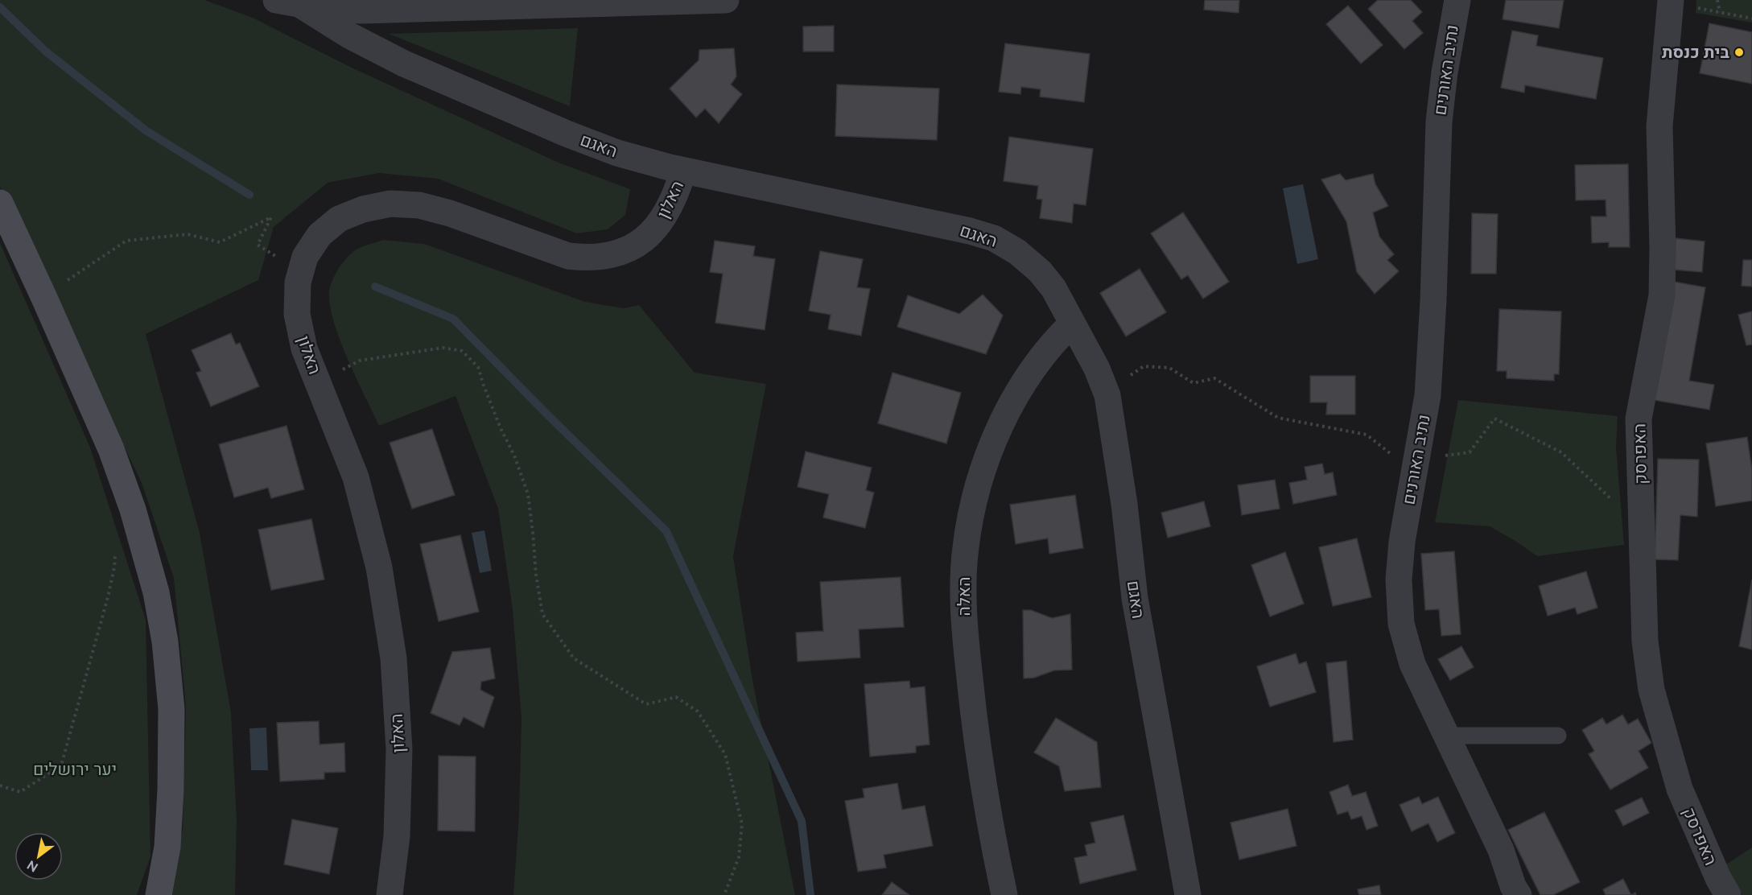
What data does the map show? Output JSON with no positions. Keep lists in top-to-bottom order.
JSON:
{
  "streets": {
    "street": [
      "נתיב האורנים",
      "האגם",
      "האלון",
      "האפרסק",
      "האלה"
    ]
  },
  "crossings": [
    ["האגם", "האלון"],
    ["האגם", "האלה"]
  ],
  "parks": ["יער ירושלים"],
  "places": ["בית כנסת"],
  "north": "bottom left"
}
